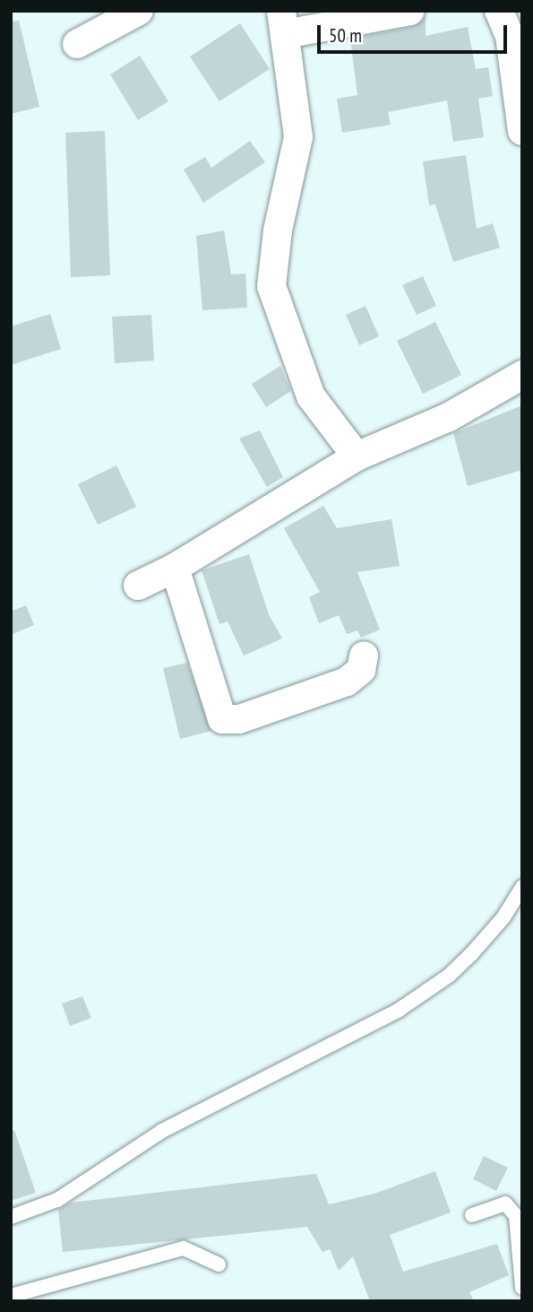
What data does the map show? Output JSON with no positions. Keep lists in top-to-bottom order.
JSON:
{
  "scale_bar": "50 m"
}
